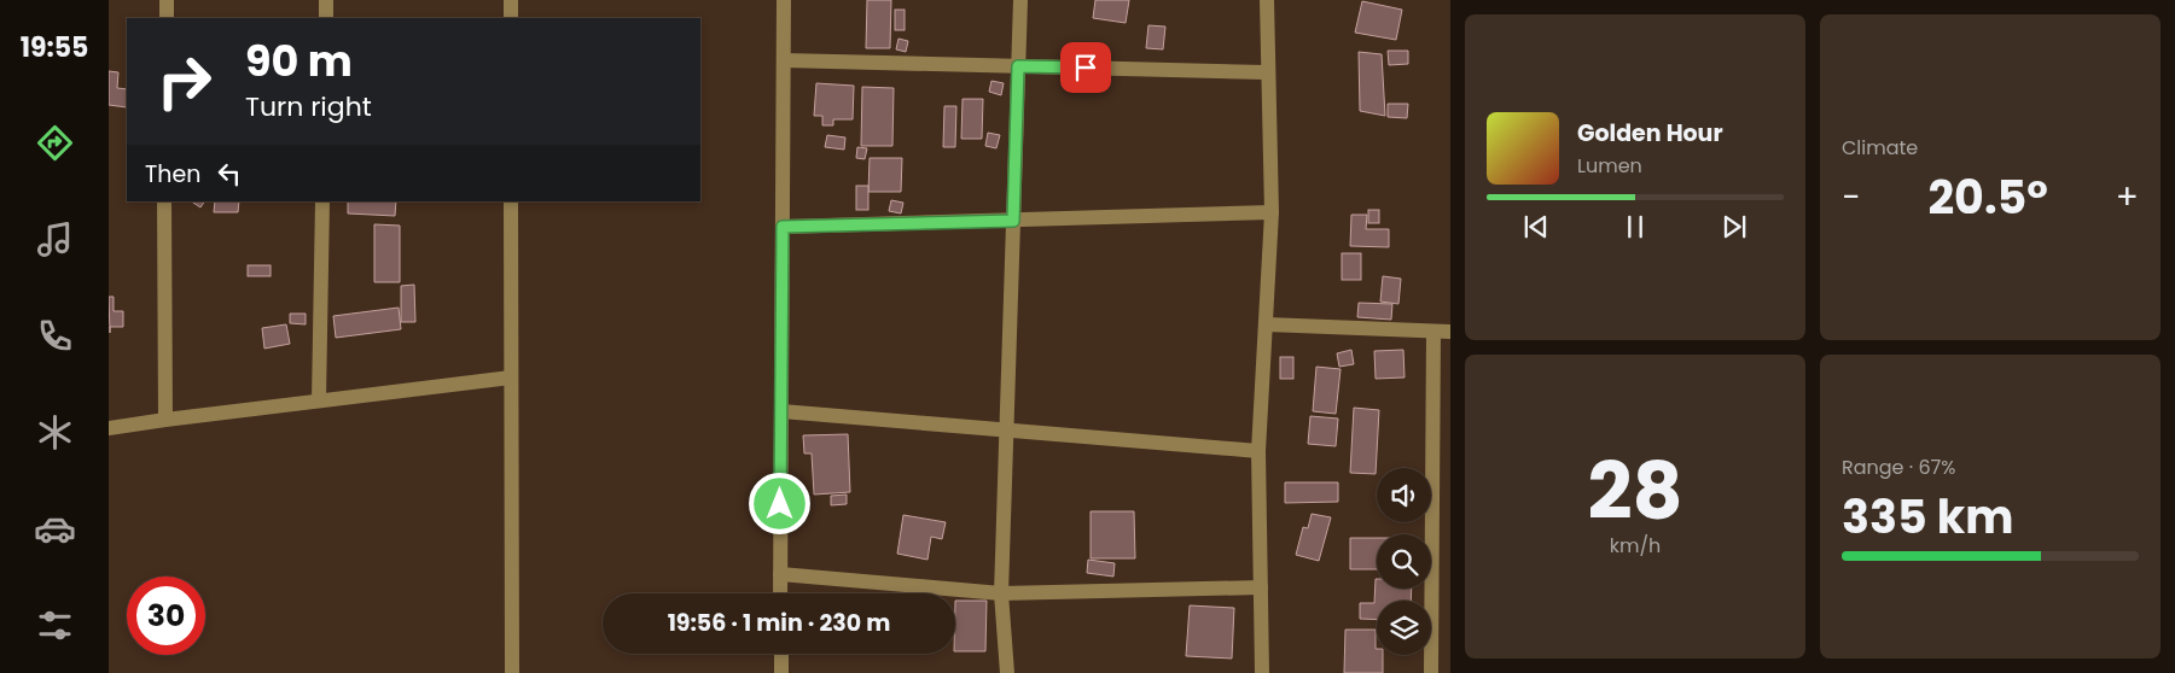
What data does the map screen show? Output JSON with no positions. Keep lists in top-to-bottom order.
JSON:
{
  "page": {
    "tabs": "19:55",
    "tile": [
      "Climate",
      ["28", "km/h"],
      ["Range · 67%", "335 km"]
    ],
    "turn": ["90 m", "Turn right"],
    "song": ["Golden Hour", "Lumen"],
    "then": "Then",
    "heat": ["−", "20.5°", "+"],
    "limit": "30",
    "trip": "19:56 · 1 min · 230 m"
  }
}
